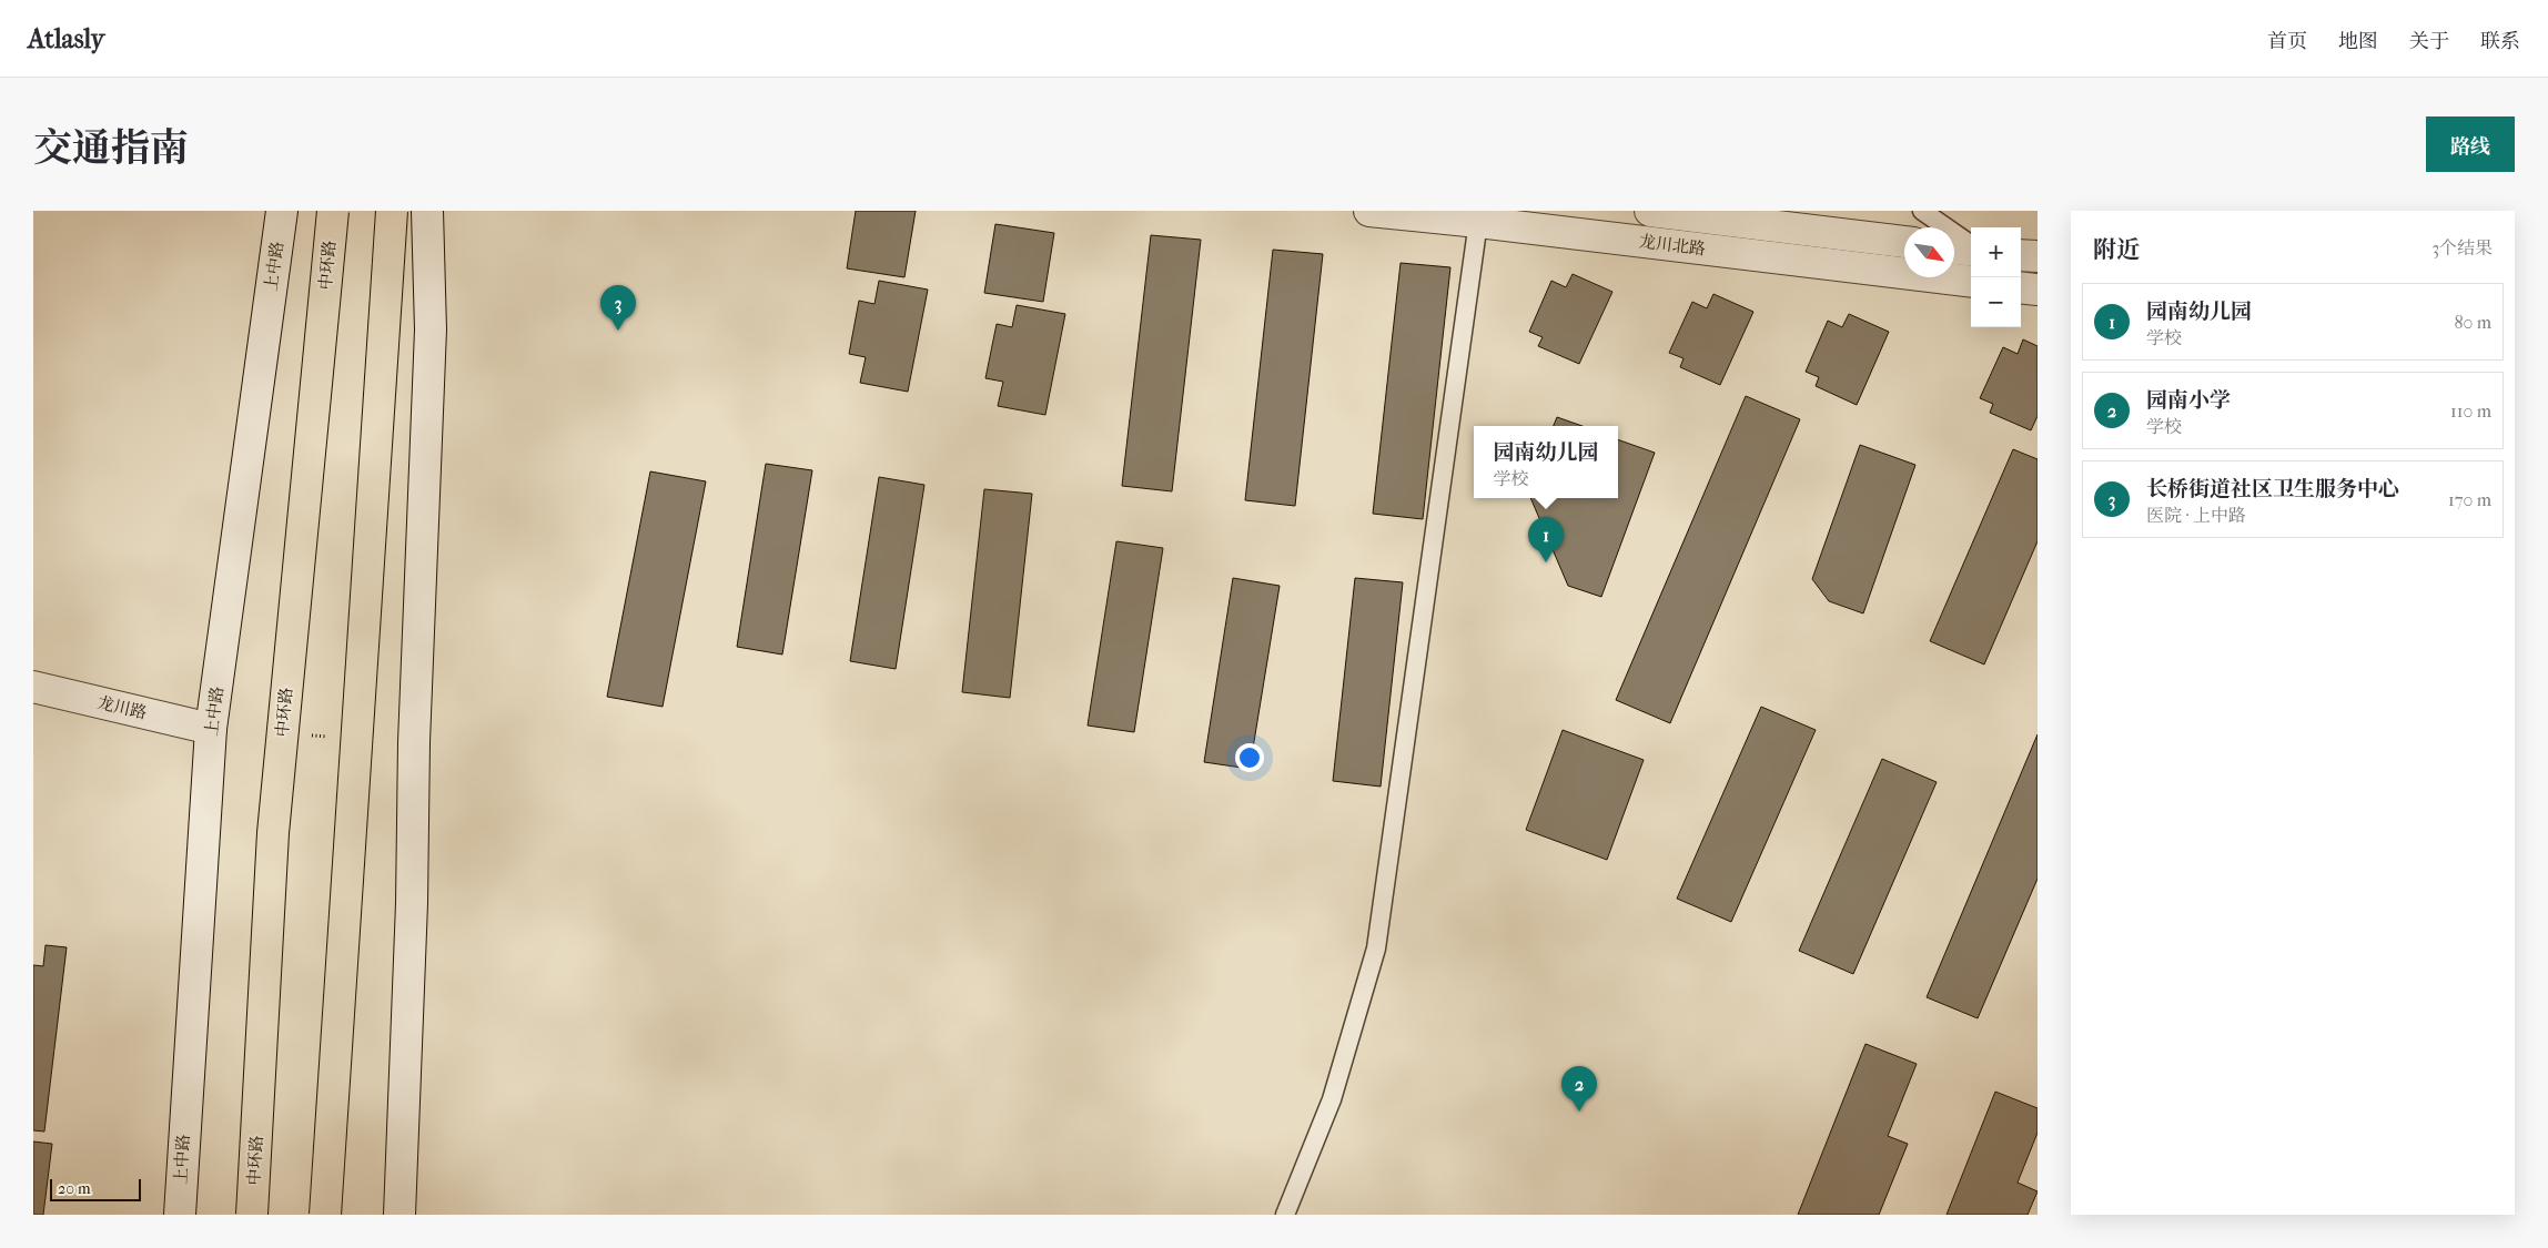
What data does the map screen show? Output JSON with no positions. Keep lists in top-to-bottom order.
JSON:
{
  "streets": {
    "highway": ["中环路"],
    "main road": ["龙川北路", "上中路", "龙川路"]
  },
  "crossings": [
    ["上中路", "龙川路"]
  ],
  "scale_bar": "20 m",
  "north": "bottom right",
  "page": {
    "header": "Atlasly",
    "nav": [
      "首页",
      "地图",
      "关于",
      "联系"
    ],
    "title": "交通指南",
    "buttons": "路线",
    "heading": ["附近", "3个结果"],
    "map_buttons": ["+", "−"],
    "list": [
      {
        "mark": "1",
        "name": "园南幼儿园",
        "note": "学校",
        "value": "80 m"
      },
      {
        "mark": "2",
        "name": "园南小学",
        "note": "学校",
        "value": "110 m"
      },
      {
        "mark": "3",
        "name": "长桥街道社区卫生服务中心",
        "note": "医院 · 上中路",
        "value": "170 m"
      }
    ],
    "pins": ["3", "1", "2"],
    "popup": ["园南幼儿园", "学校"],
    "scale": "20 m"
  }
}
